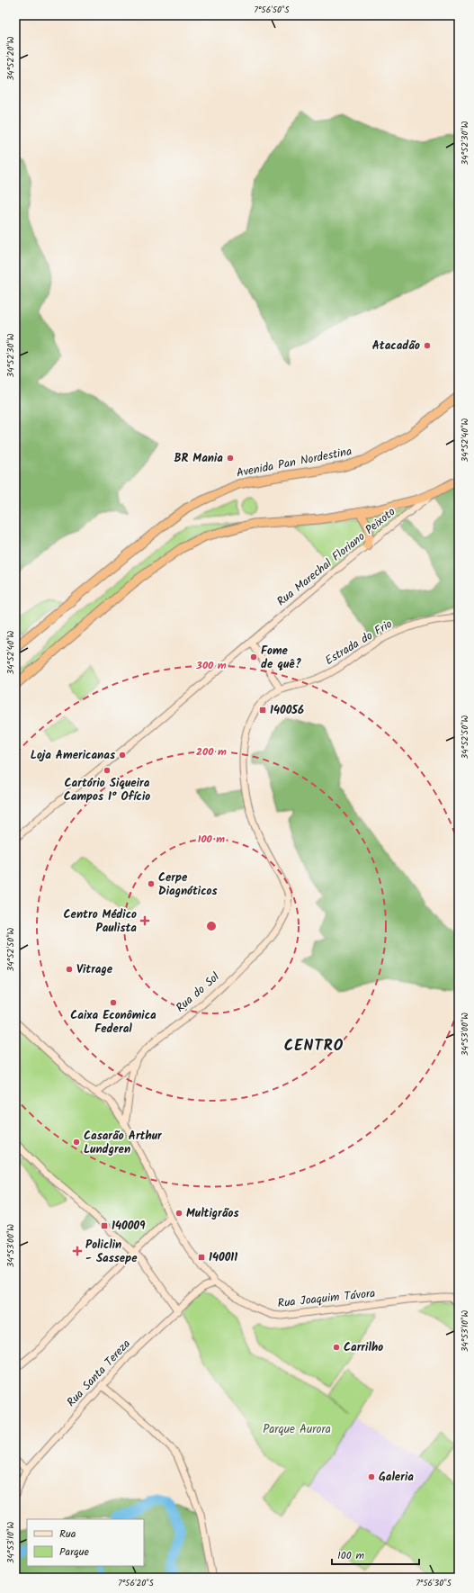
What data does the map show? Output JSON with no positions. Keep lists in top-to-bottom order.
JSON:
{
  "streets": {
    "highway": ["Avenida Pan Nordestina"],
    "main road": [
      "Rua Marechal Floriano Peixoto",
      "Estrada do Frio",
      "Rua do Sol",
      "Rua Joaquim Távora",
      "Rua Santa Tereza"
    ]
  },
  "crossings": [
    ["Estrada do Frio", "Rua do Sol"],
    ["Rua do Sol", "Rua Joaquim Távora"],
    ["Rua Joaquim Távora", "Rua Santa Tereza"]
  ],
  "districts": ["CENTRO"],
  "parks": ["Parque Aurora"],
  "places": {
    "other": [
      "Atacadão",
      "BR Mania",
      "Fome de quê?",
      "Loja Americanas",
      "Cartório Siqueira Campos 1° Ofício",
      "Cerpe Diagnóticos",
      "Vitrage",
      "Caixa Econômica Federal",
      "Casarão Arthur Lundgren",
      "Multigrãos",
      "Carrilho",
      "Galeria"
    ],
    "transit": ["140056", "140009", "140011"],
    "health": ["Centro Médico Paulista", "Policlin - Sassepe"]
  },
  "legend": ["Rua", "Parque"],
  "scale_bar": "100 m",
  "coordinates": [
    "7°56'50\"S",
    "34°52'20\"W",
    "34°52'30\"W",
    "34°52'40\"W",
    "34°52'50\"W",
    "34°53'00\"W",
    "34°53'10\"W",
    "7°56'20\"S",
    "7°56'30\"S"
  ],
  "rings": ["300 m", "200 m", "100 m"]
}
